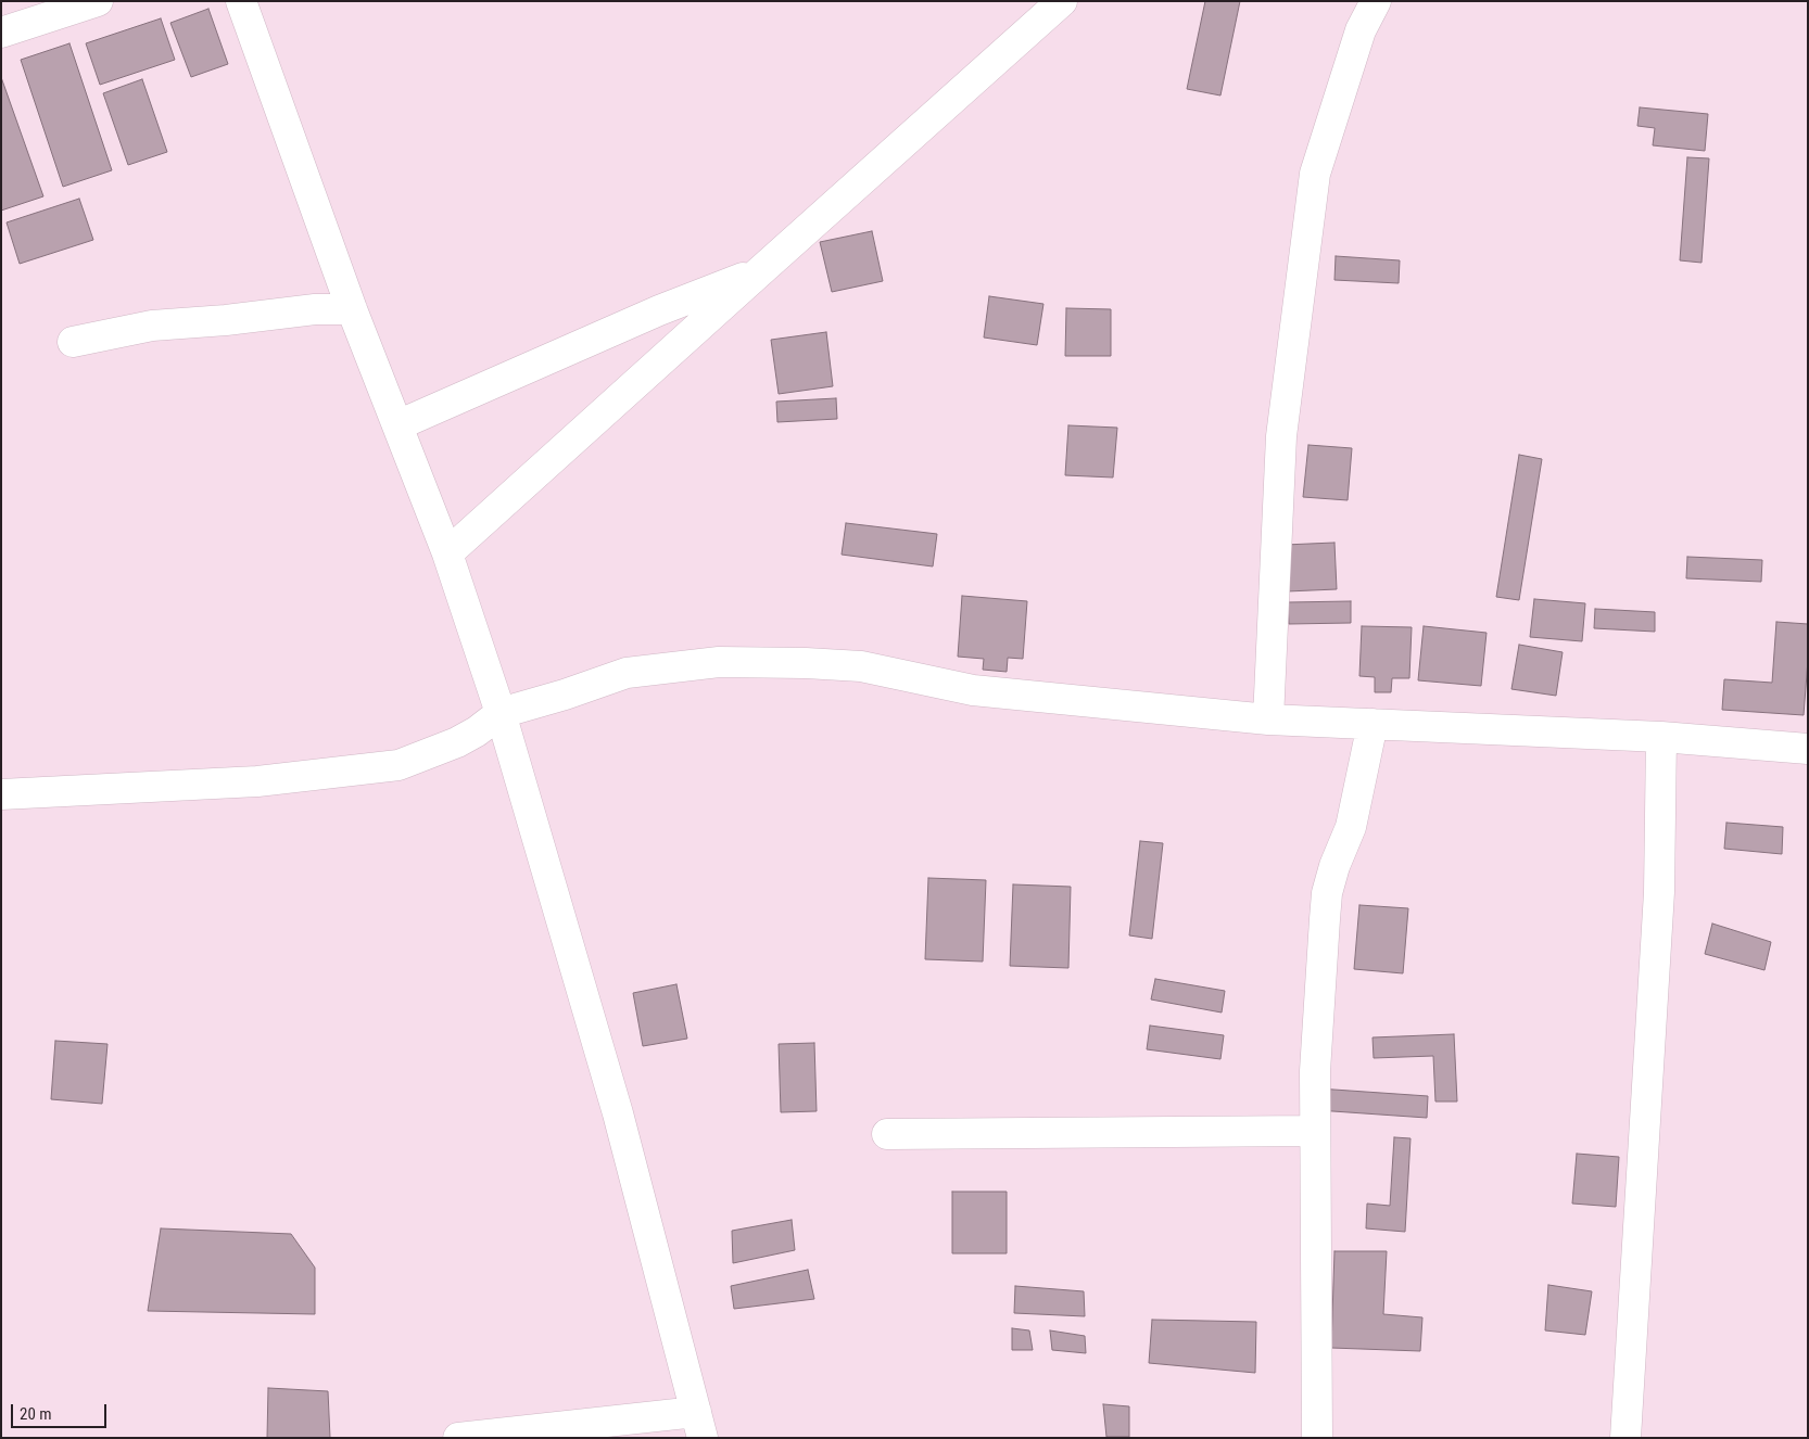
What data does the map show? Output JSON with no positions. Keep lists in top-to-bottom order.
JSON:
{
  "scale_bar": "20 m"
}
